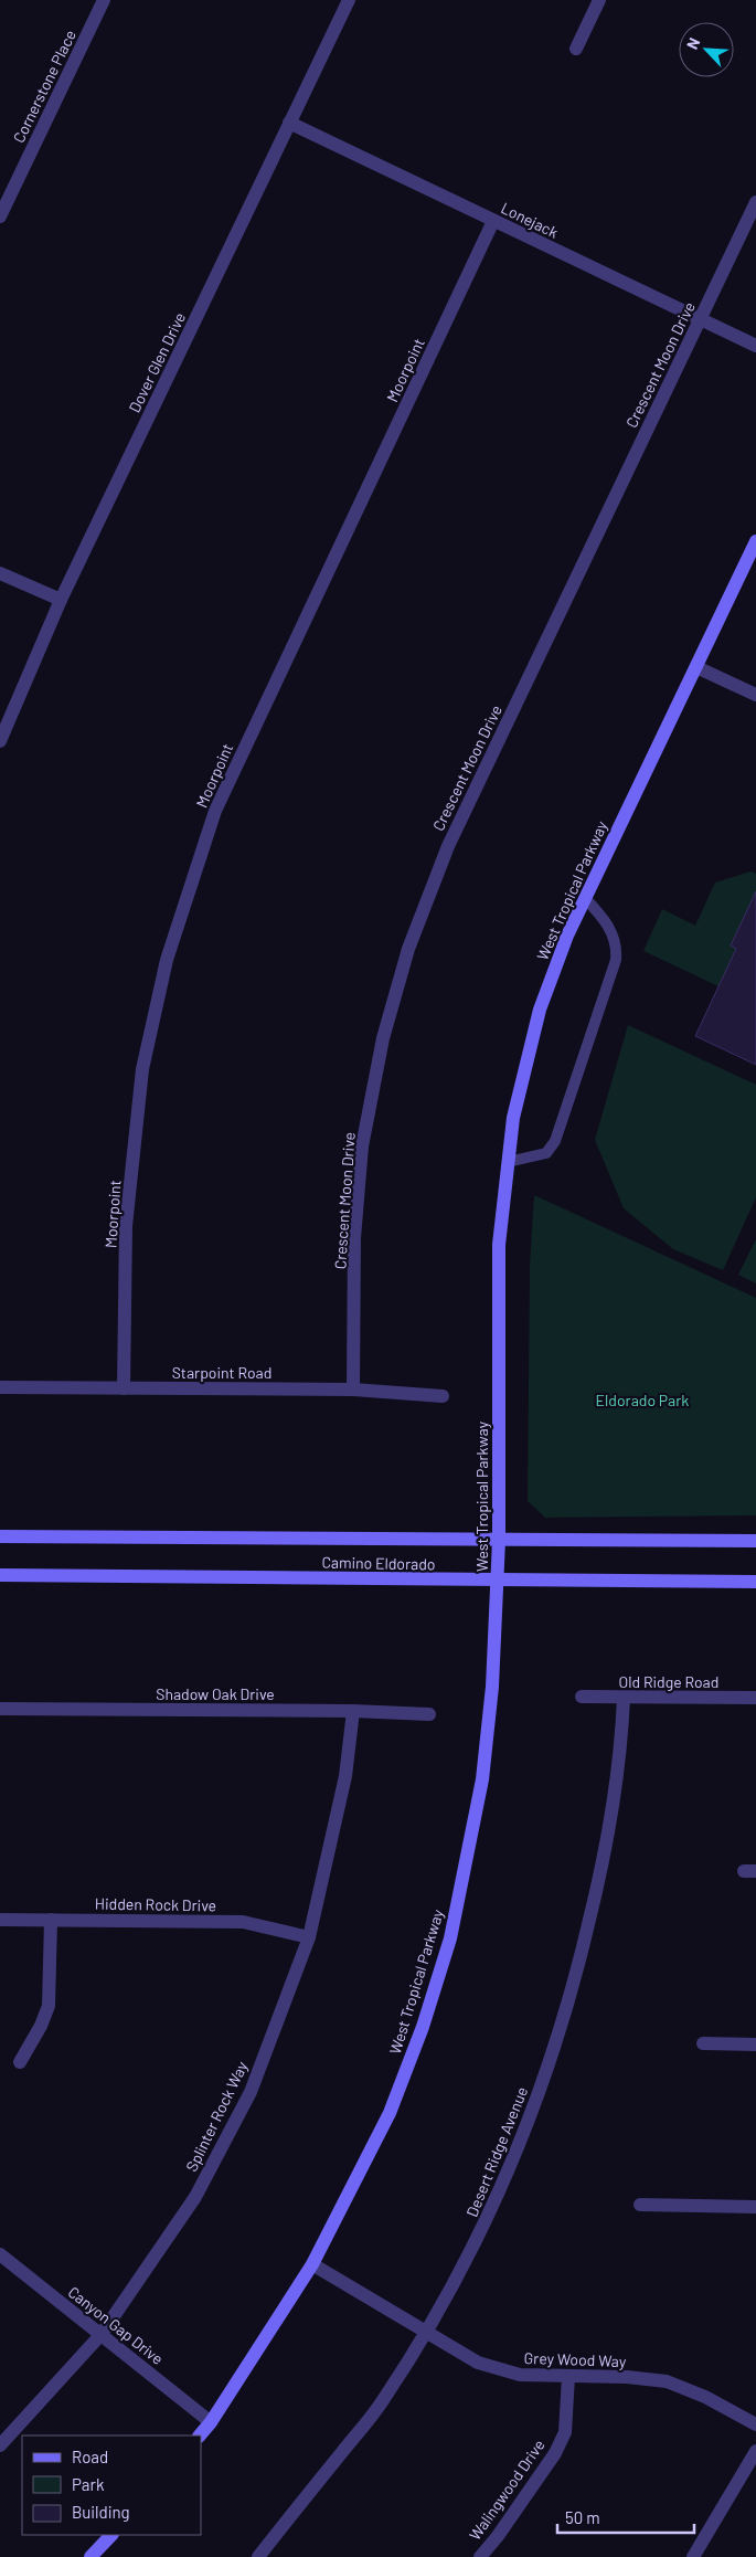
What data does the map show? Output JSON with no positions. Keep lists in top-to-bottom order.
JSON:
{
  "streets": {
    "main road": ["West Tropical Parkway", "Camino Eldorado"],
    "street": [
      "Cornerstone Place",
      "Lonejack",
      "Dover Glen Drive",
      "Crescent Moon Drive",
      "Moorpoint",
      "Starpoint Road",
      "Old Ridge Road",
      "Shadow Oak Drive",
      "Hidden Rock Drive",
      "Splinter Rock Way",
      "Desert Ridge Avenue",
      "Canyon Gap Drive",
      "Grey Wood Way",
      "Walingwood Drive"
    ]
  },
  "crossings": [
    ["Lonejack", "Dover Glen Drive"],
    ["Lonejack", "Crescent Moon Drive"],
    ["Lonejack", "Moorpoint"],
    ["Crescent Moon Drive", "Starpoint Road"],
    ["Moorpoint", "Starpoint Road"],
    ["West Tropical Parkway", "Camino Eldorado"],
    ["West Tropical Parkway", "Canyon Gap Drive"],
    ["West Tropical Parkway", "Grey Wood Way"],
    ["Old Ridge Road", "Desert Ridge Avenue"],
    ["Shadow Oak Drive", "Splinter Rock Way"],
    ["Hidden Rock Drive", "Splinter Rock Way"],
    ["Splinter Rock Way", "Canyon Gap Drive"],
    ["Desert Ridge Avenue", "Grey Wood Way"],
    ["Grey Wood Way", "Walingwood Drive"]
  ],
  "parks": ["Eldorado Park"],
  "legend": ["Road", "Park", "Building"],
  "scale_bar": "50 m",
  "north": "top left"
}
